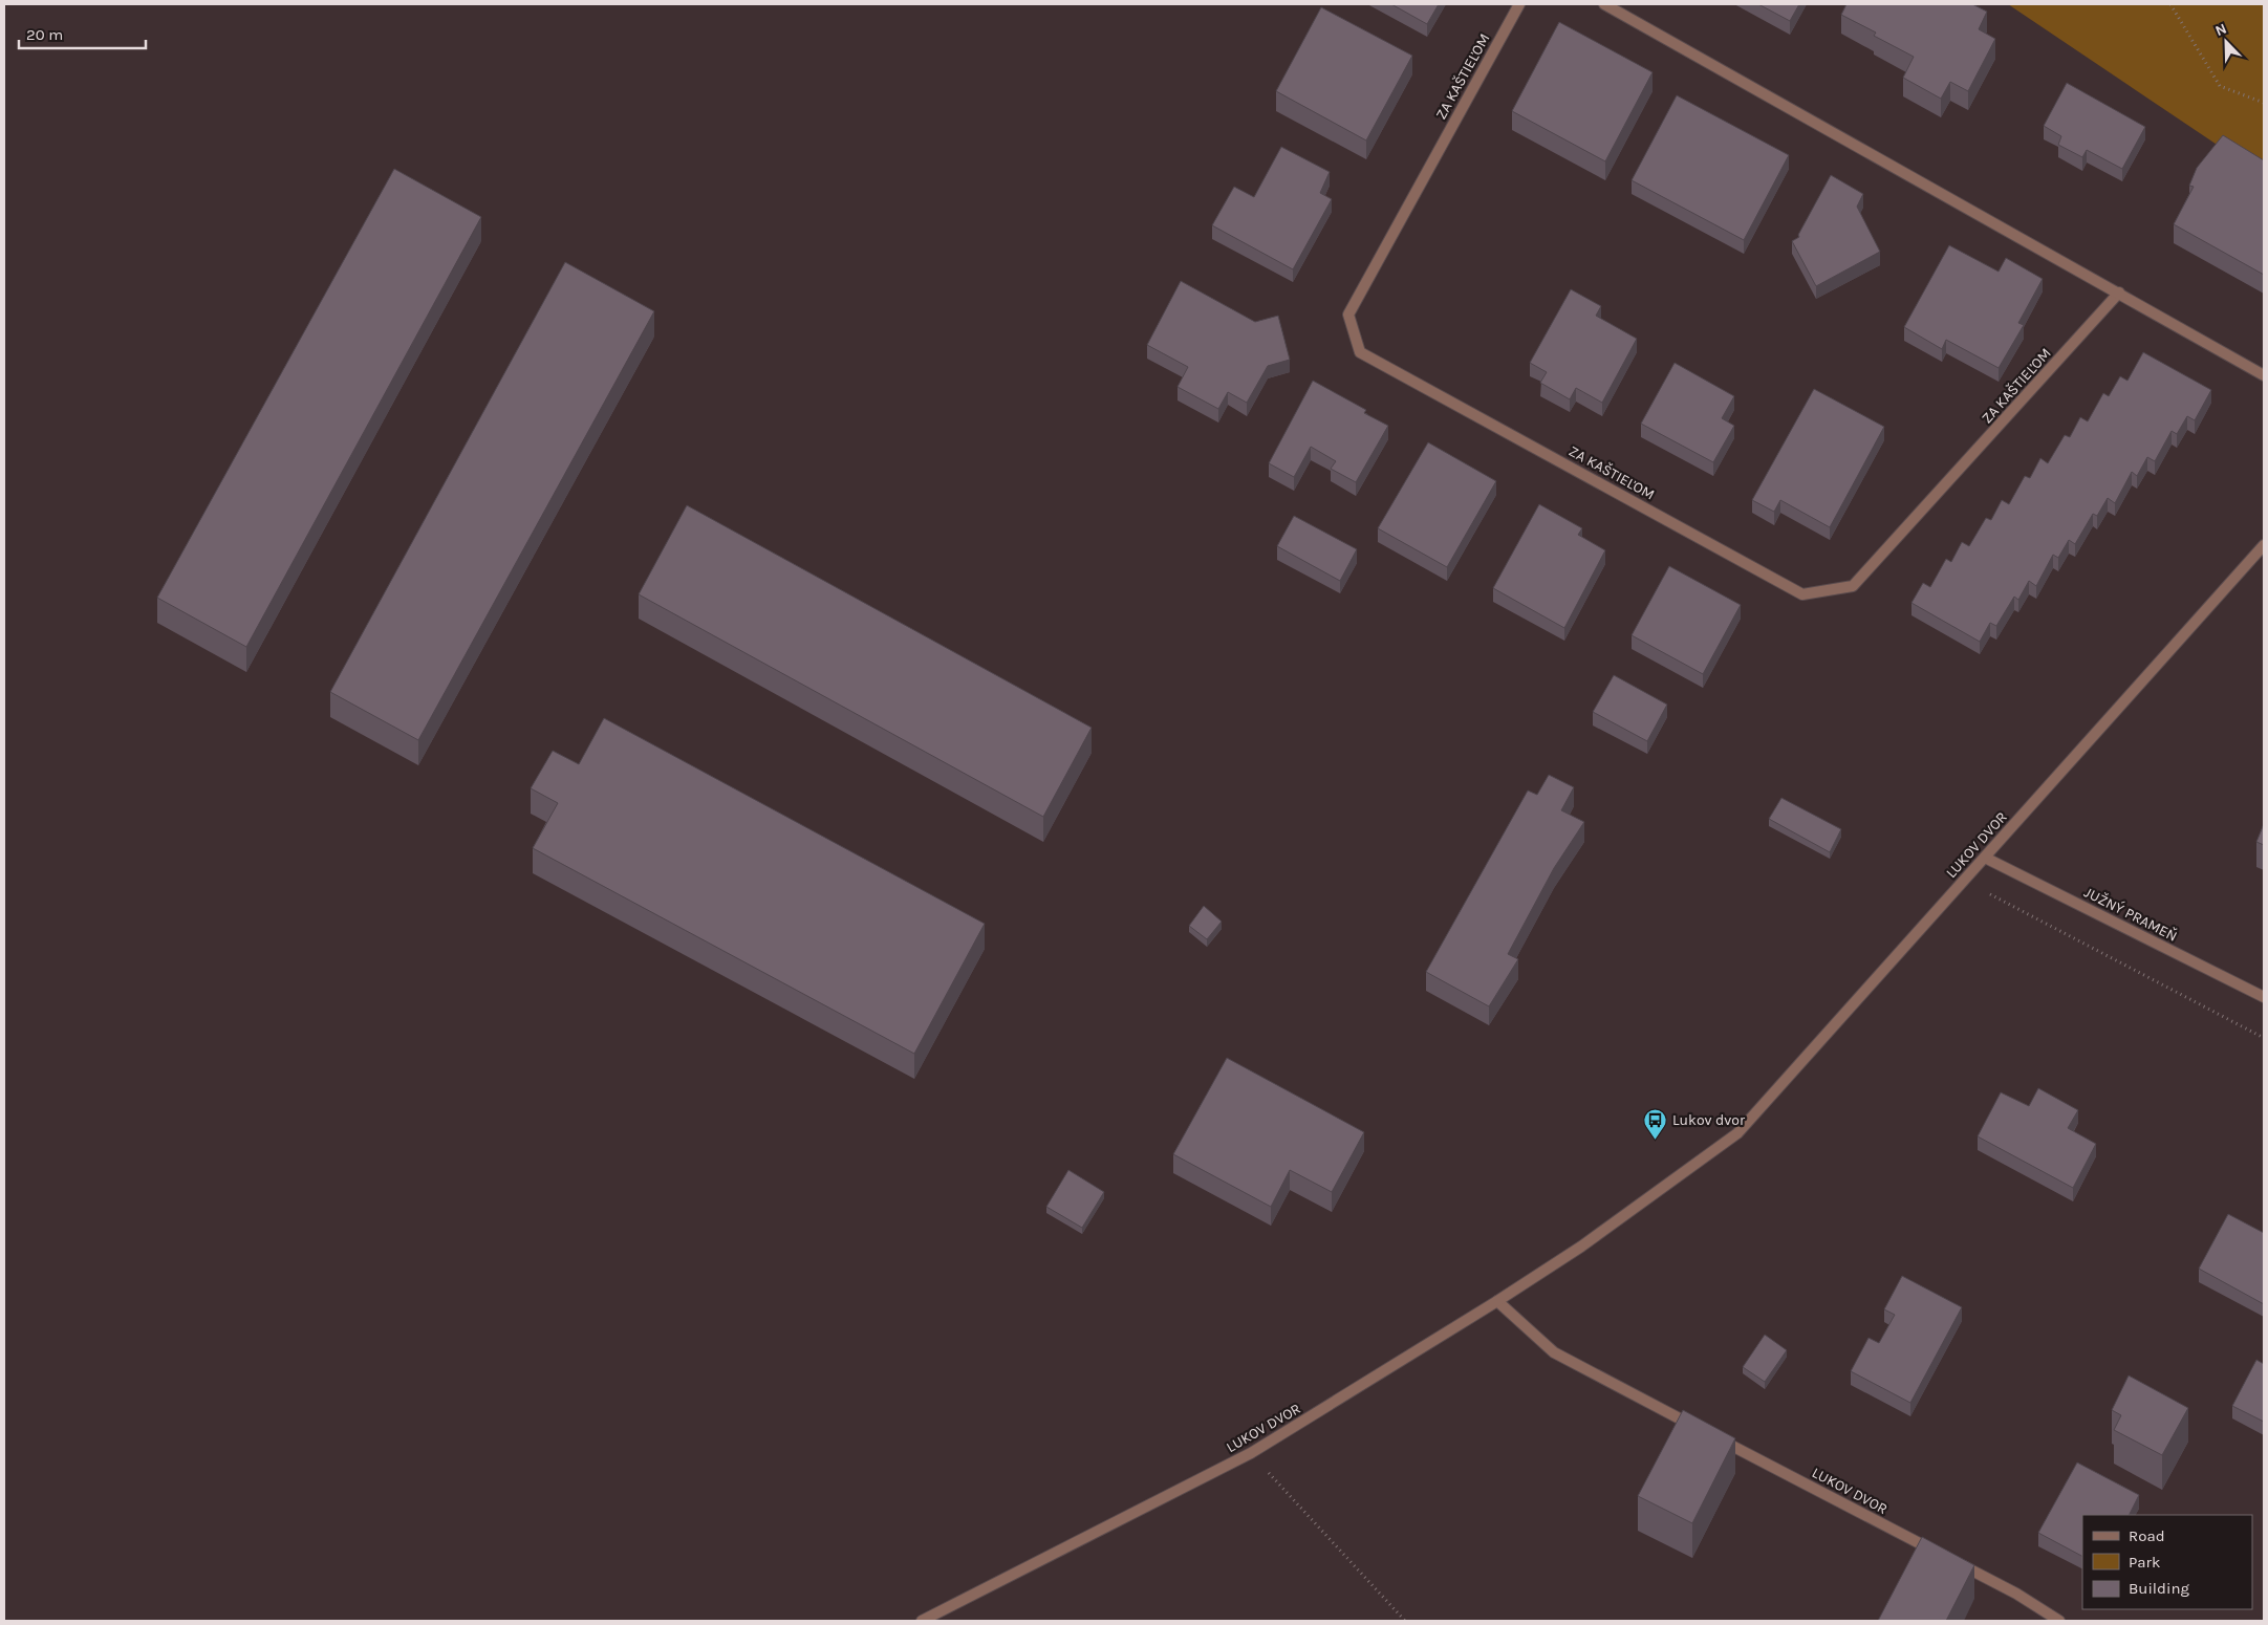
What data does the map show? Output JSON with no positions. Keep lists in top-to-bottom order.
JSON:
{
  "streets": {
    "street": ["ZA KAŠTIEĽOM", "LUKOV DVOR", "JUŽNÝ PRAMEŇ"]
  },
  "crossings": [
    ["LUKOV DVOR", "JUŽNÝ PRAMEŇ"]
  ],
  "places": {
    "bus stop": ["Lukov dvor"]
  },
  "legend": ["Road", "Park", "Building"],
  "scale_bar": "20 m",
  "north": "top left"
}
